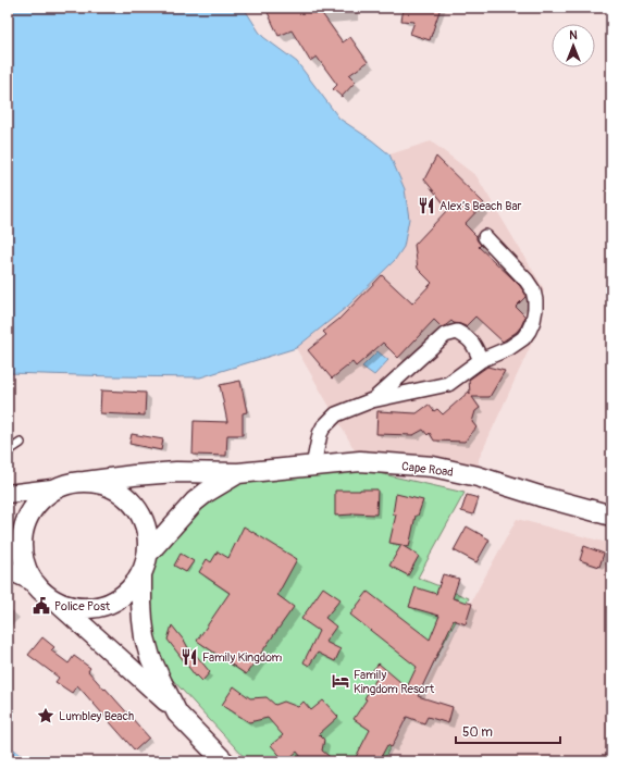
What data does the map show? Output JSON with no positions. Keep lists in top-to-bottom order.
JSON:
{
  "streets": {
    "main road": ["Cape Road"]
  },
  "places": {
    "restaurant": ["Alex’s Beach Bar", "Family Kingdom"],
    "public building": ["Police Post"],
    "hotel": ["Family Kingdom Resort"],
    "place": ["Lumbley Beach"]
  },
  "scale_bar": "50 m",
  "north": "top"
}
